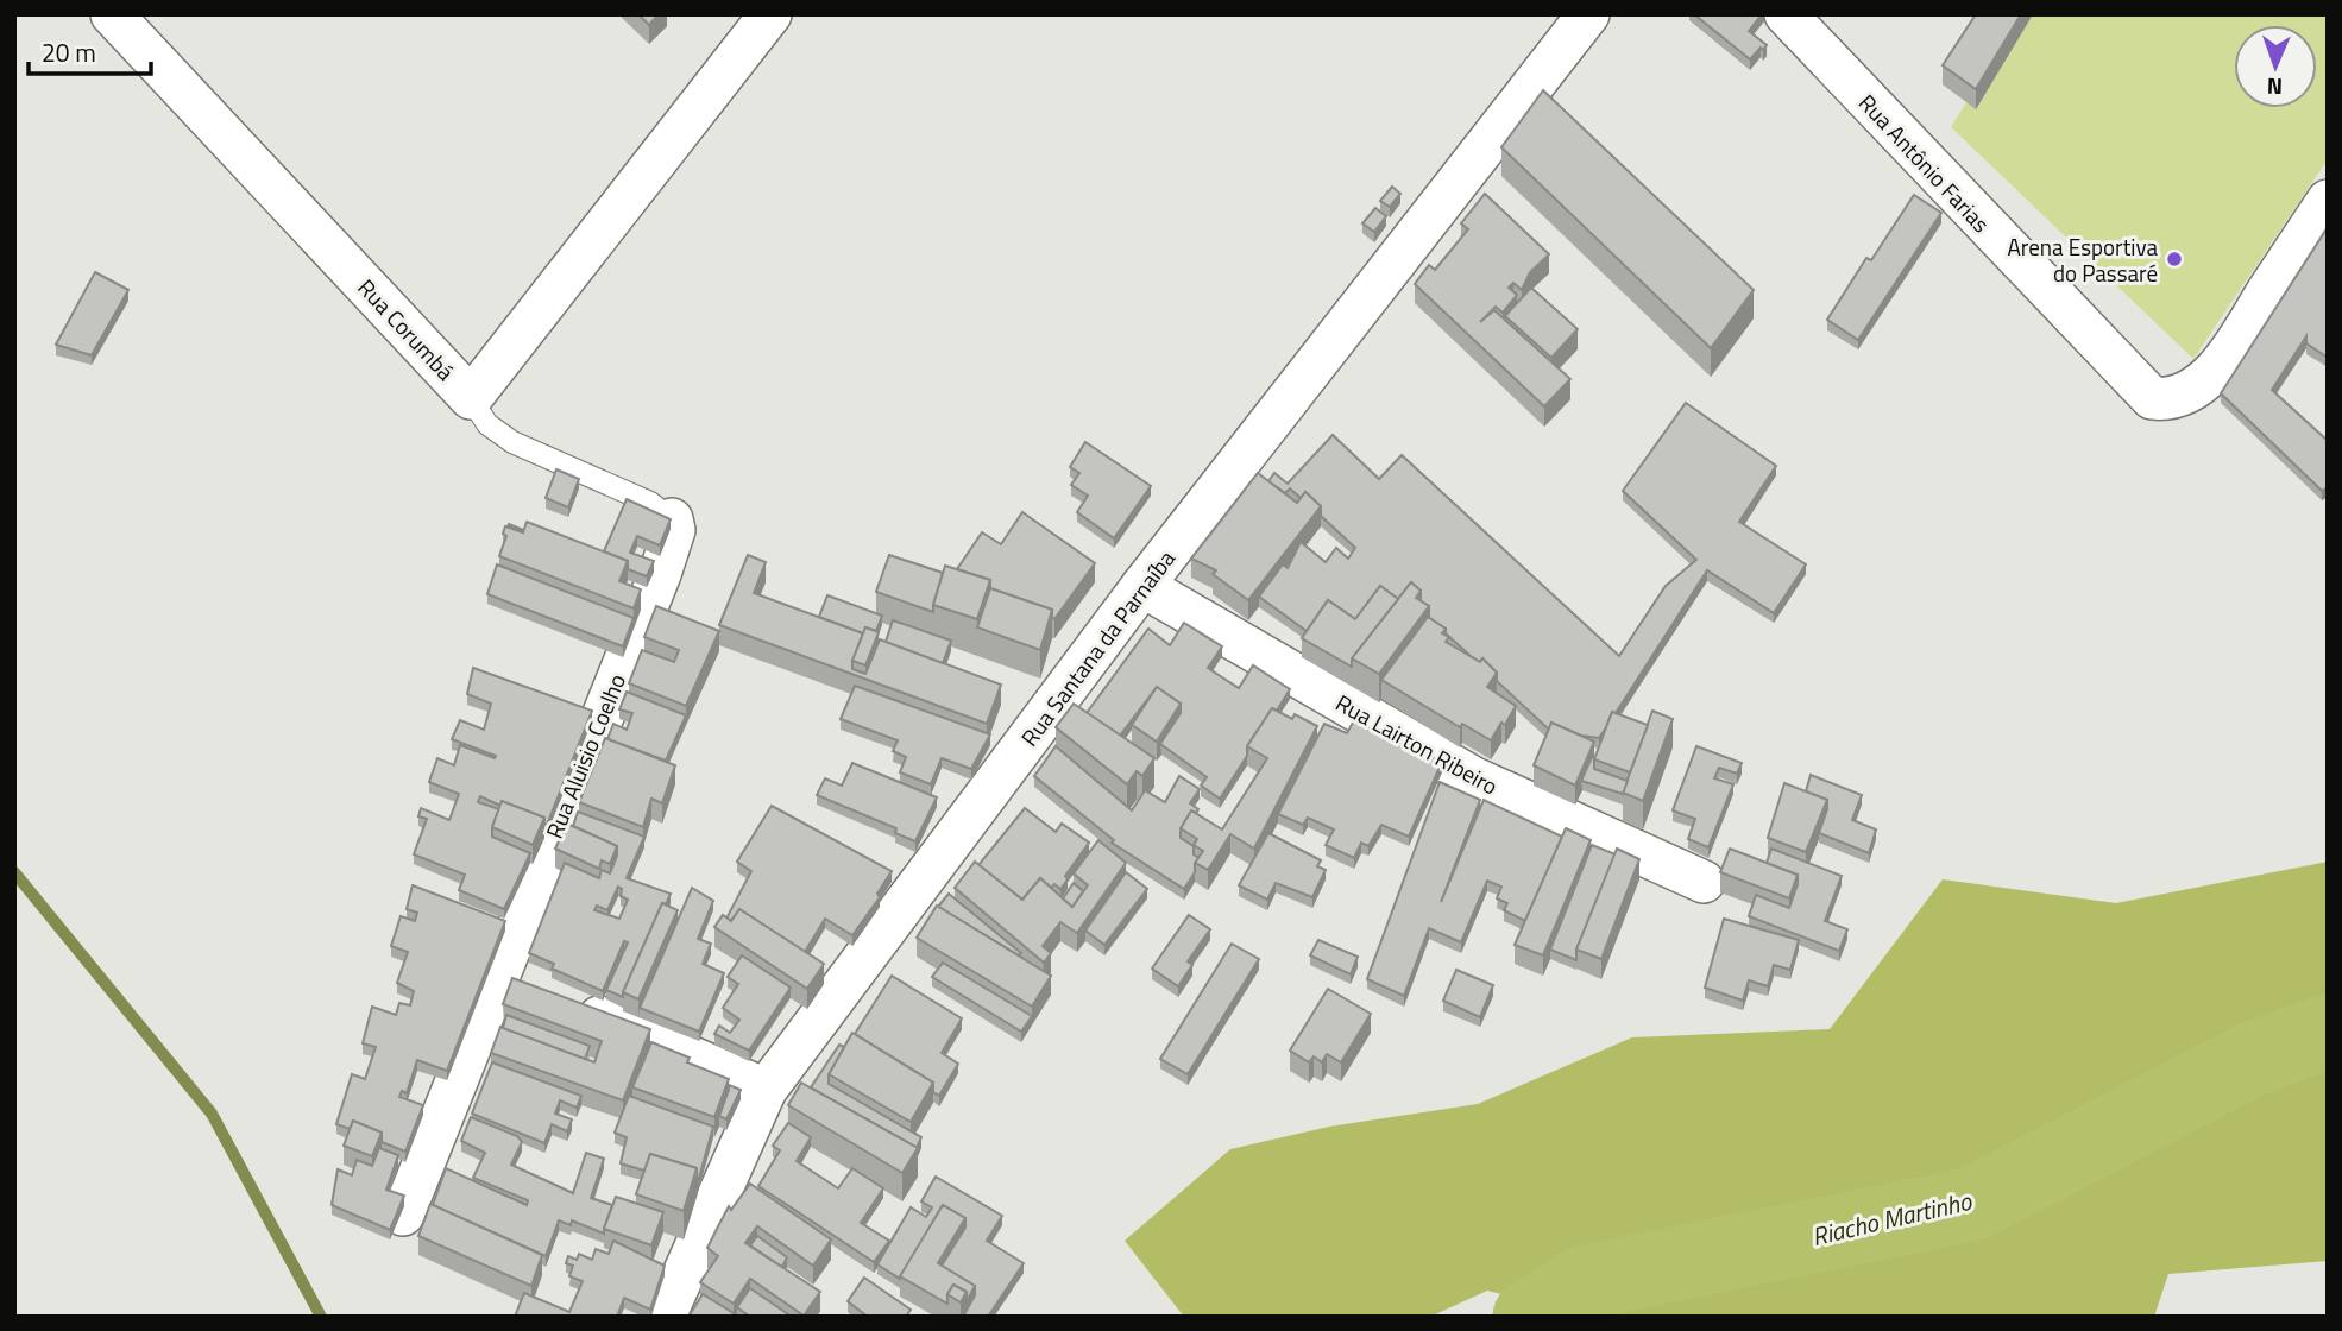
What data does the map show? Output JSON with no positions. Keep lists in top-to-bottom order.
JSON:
{
  "streets": {
    "street": [
      "Rua Antônio Farias",
      "Rua Corumbá",
      "Rua Santana da Parnaíba",
      "Rua Lairton Ribeiro",
      "Rua Aluisio Coelho"
    ]
  },
  "crossings": [
    ["Rua Corumbá", "Rua Aluisio Coelho"],
    ["Rua Santana da Parnaíba", "Rua Lairton Ribeiro"]
  ],
  "water": ["Riacho Martinho"],
  "places": ["Arena Esportiva do Passaré"],
  "scale_bar": "20 m",
  "north": "bottom"
}
